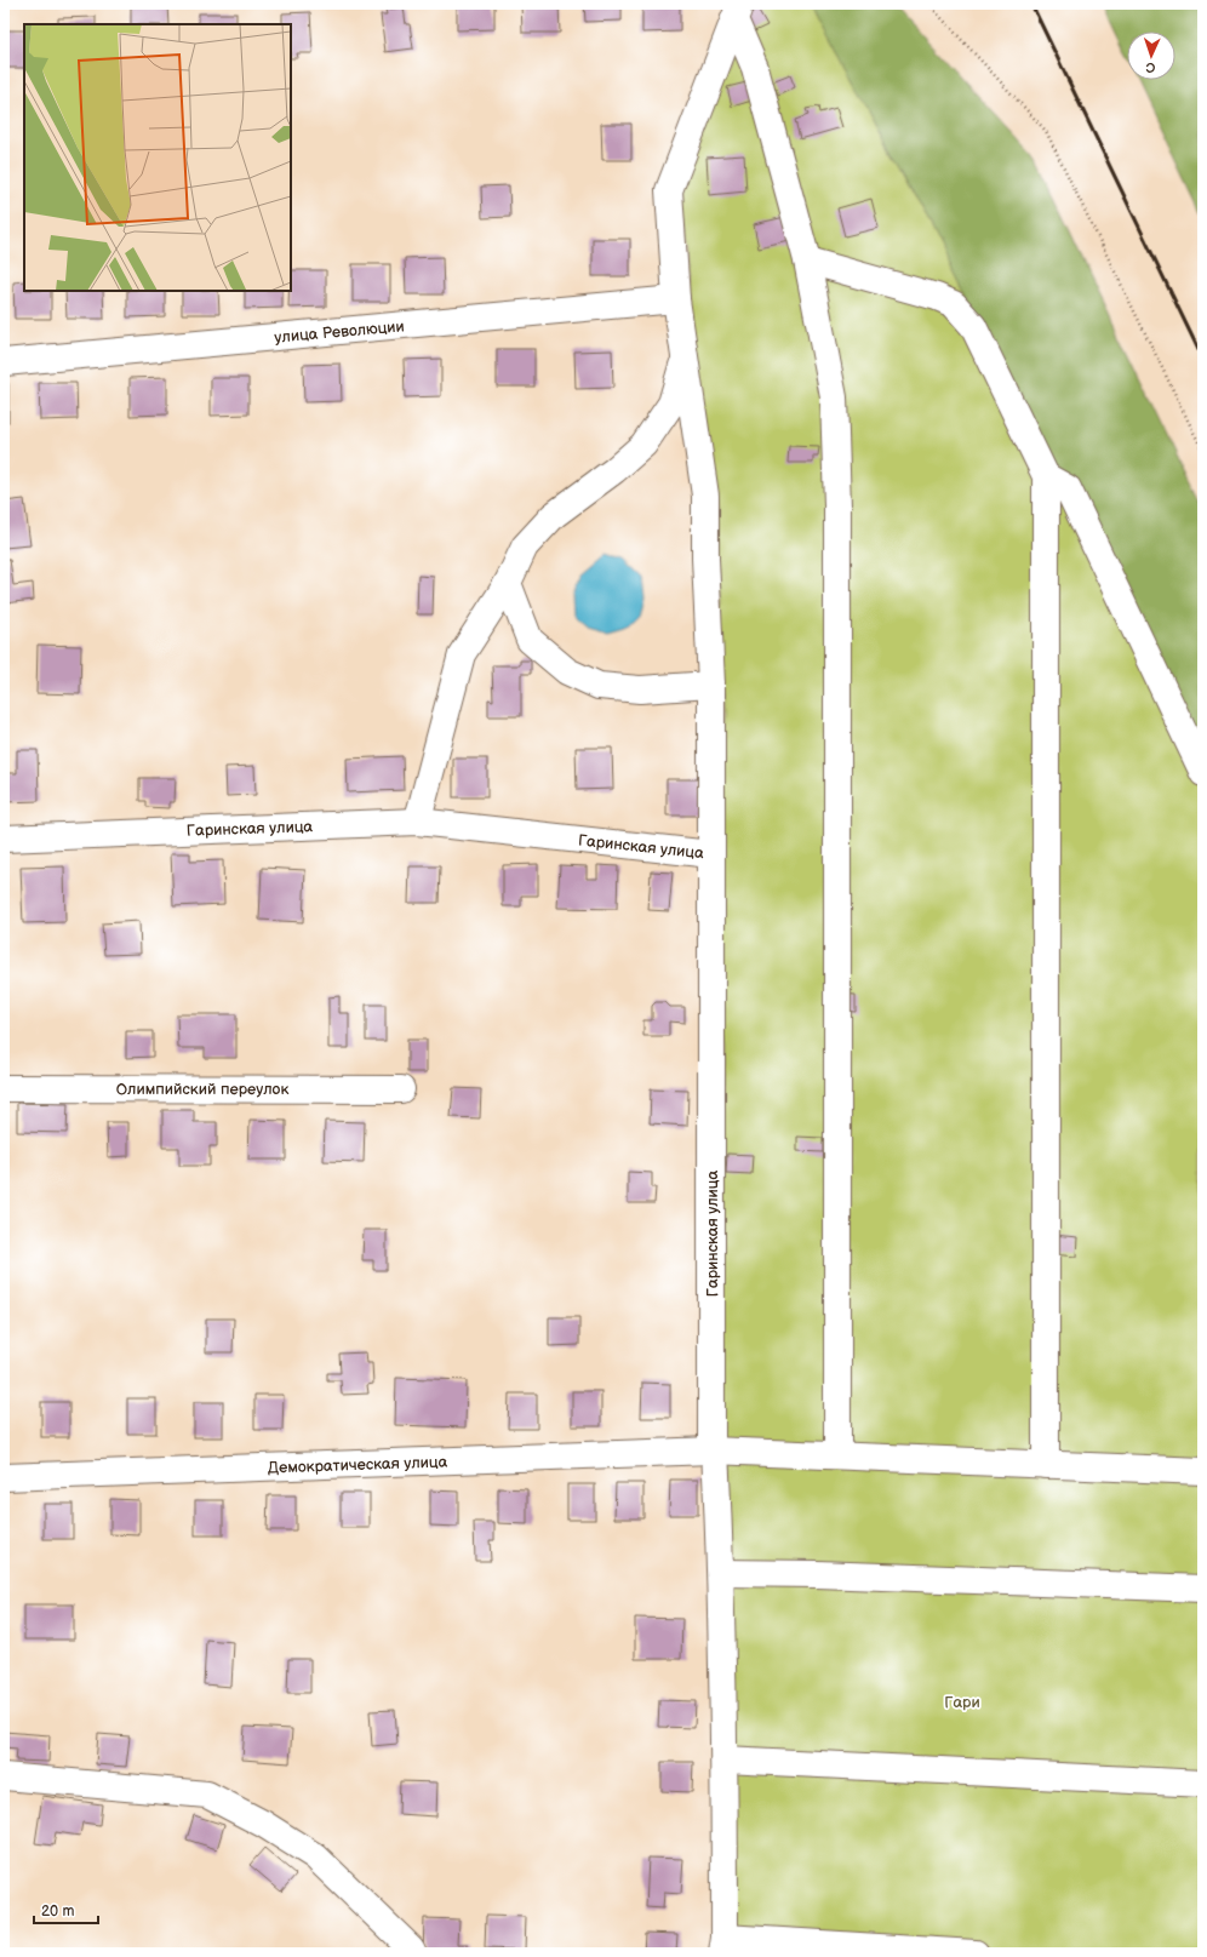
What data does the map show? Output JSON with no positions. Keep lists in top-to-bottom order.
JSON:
{
  "streets": {
    "street": [
      "улица Революции",
      "Гаринская улица",
      "Олимпийский переулок",
      "Демократическая улица"
    ]
  },
  "crossings": [
    ["Гаринская улица", "Демократическая улица"]
  ],
  "parks": ["Гари"],
  "scale_bar": "20 m",
  "north": "bottom"
}
